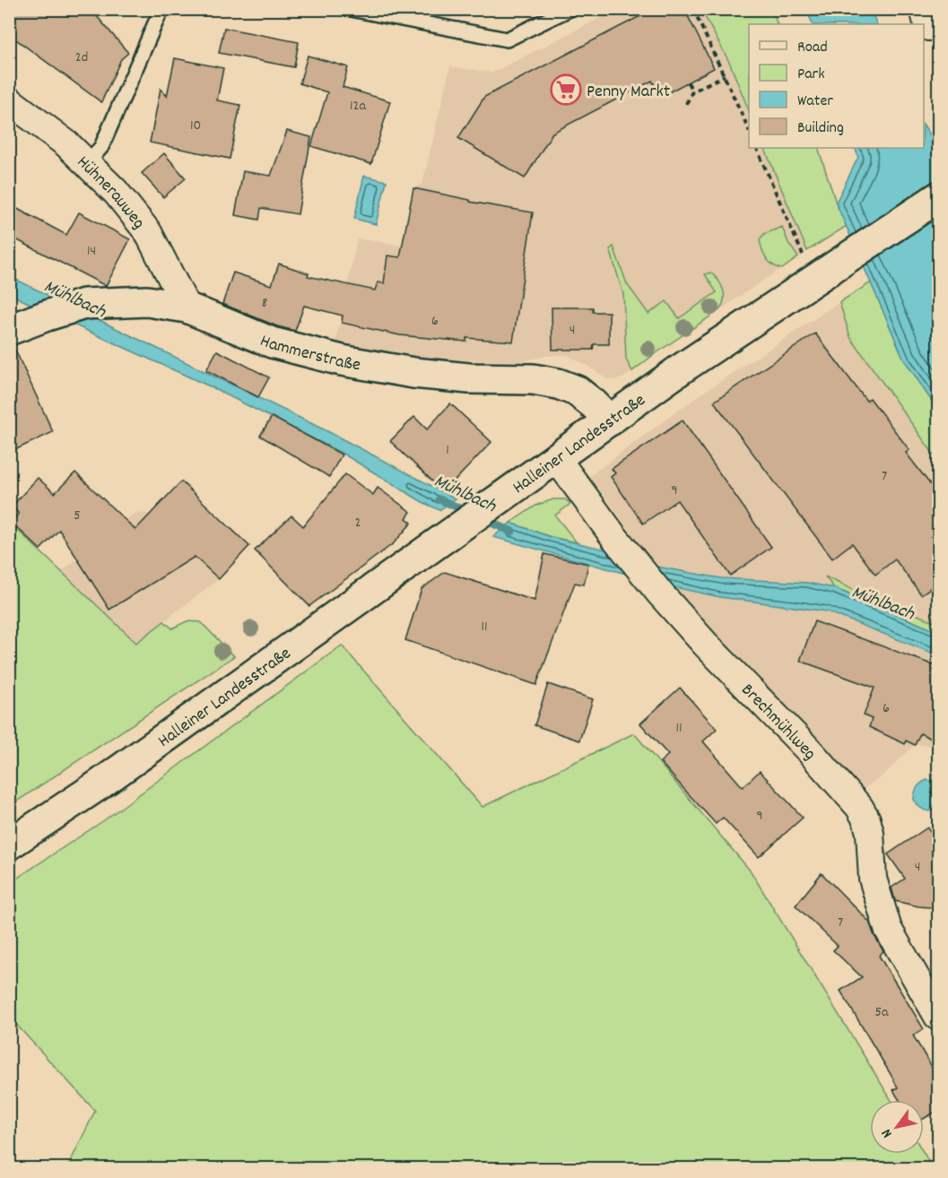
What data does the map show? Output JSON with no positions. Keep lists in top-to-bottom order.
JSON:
{
  "streets": {
    "main road": ["Hammerstraße", "Halleiner Landesstraße"],
    "street": ["Hühnerauweg", "Brechmühlweg"]
  },
  "crossings": [
    ["Hühnerauweg", "Hammerstraße"],
    ["Hammerstraße", "Halleiner Landesstraße"],
    ["Halleiner Landesstraße", "Brechmühlweg"]
  ],
  "water": ["Mühlbach"],
  "places": {
    "supermarket": ["Penny Markt"]
  },
  "house_numbers": [
    "2d",
    "12a",
    "10",
    "14",
    "8",
    "6",
    "4",
    "1",
    "7",
    "9",
    "5",
    "2",
    "11",
    "6",
    "11",
    "9",
    "4",
    "7",
    "5a"
  ],
  "legend": [
    "Road",
    "Park",
    "Water",
    "Building"
  ],
  "north": "bottom left"
}
